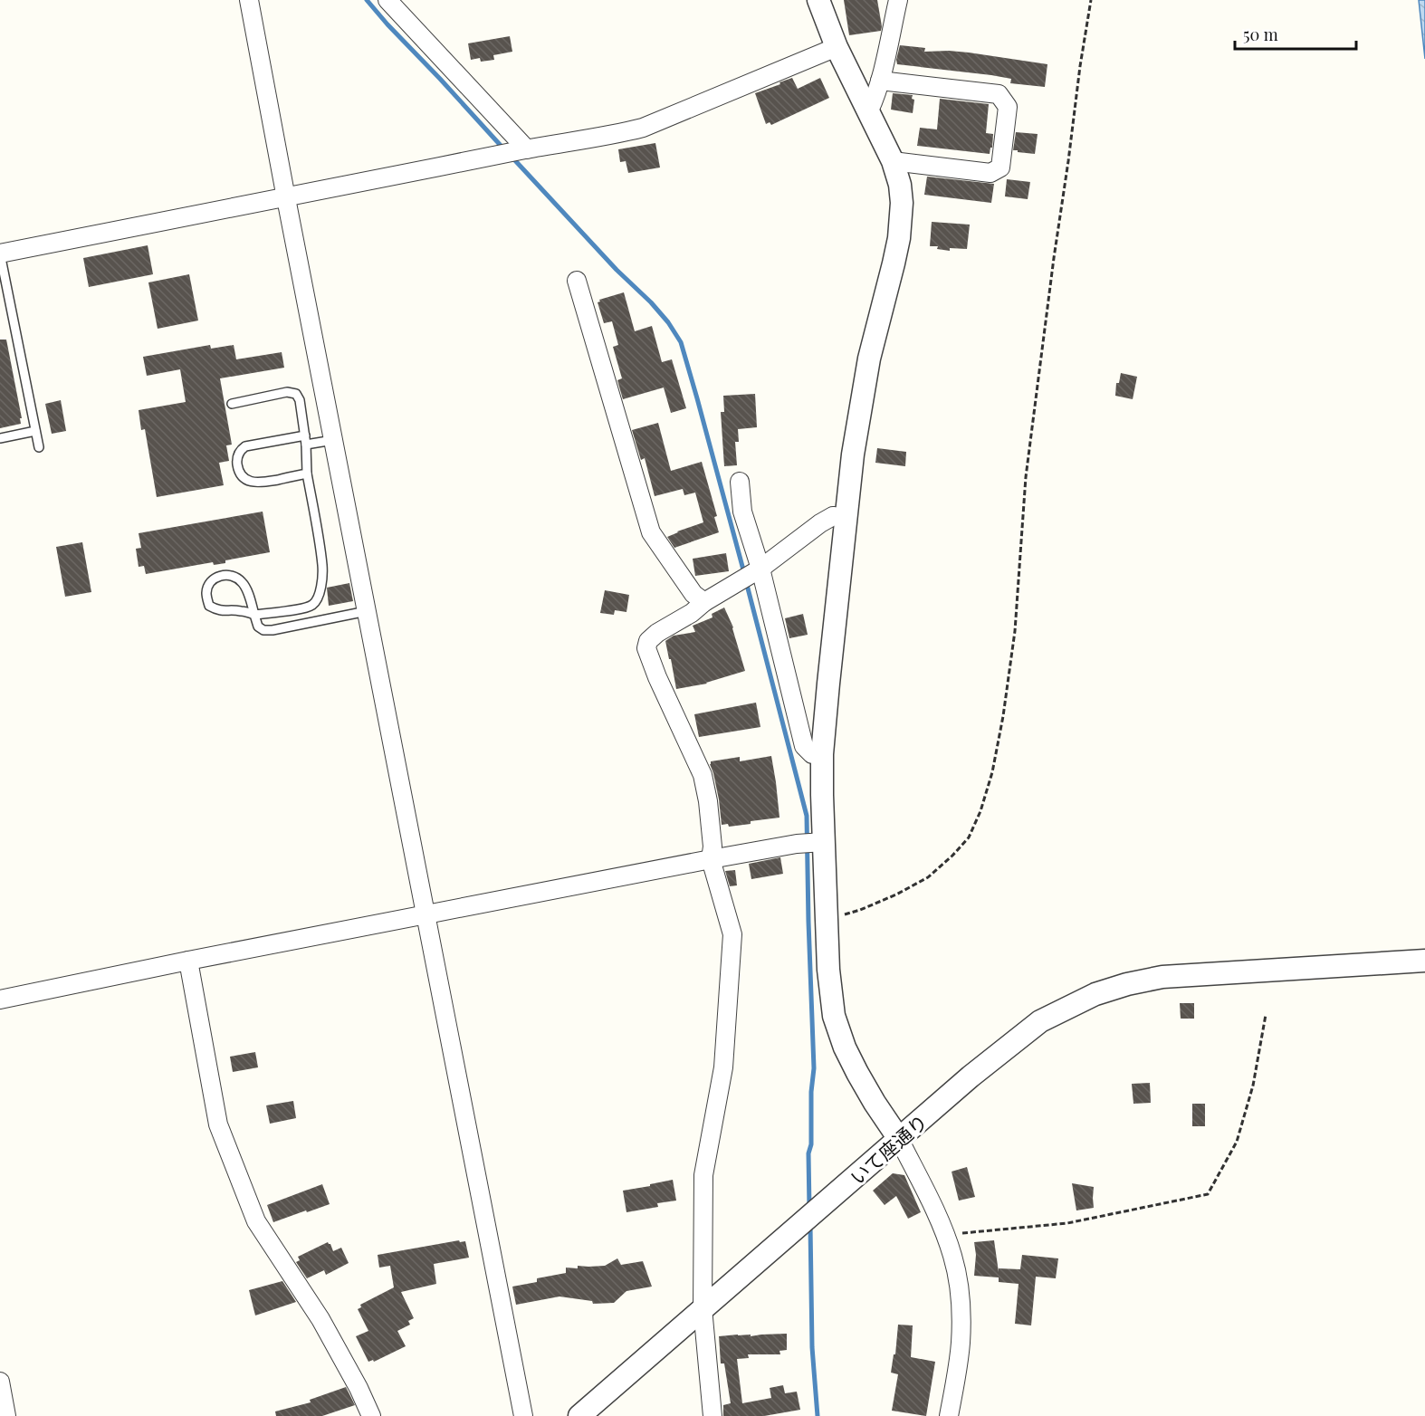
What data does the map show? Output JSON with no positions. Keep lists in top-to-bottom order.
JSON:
{
  "streets": {
    "street": ["いて座通り"]
  },
  "scale_bar": "50 m"
}
